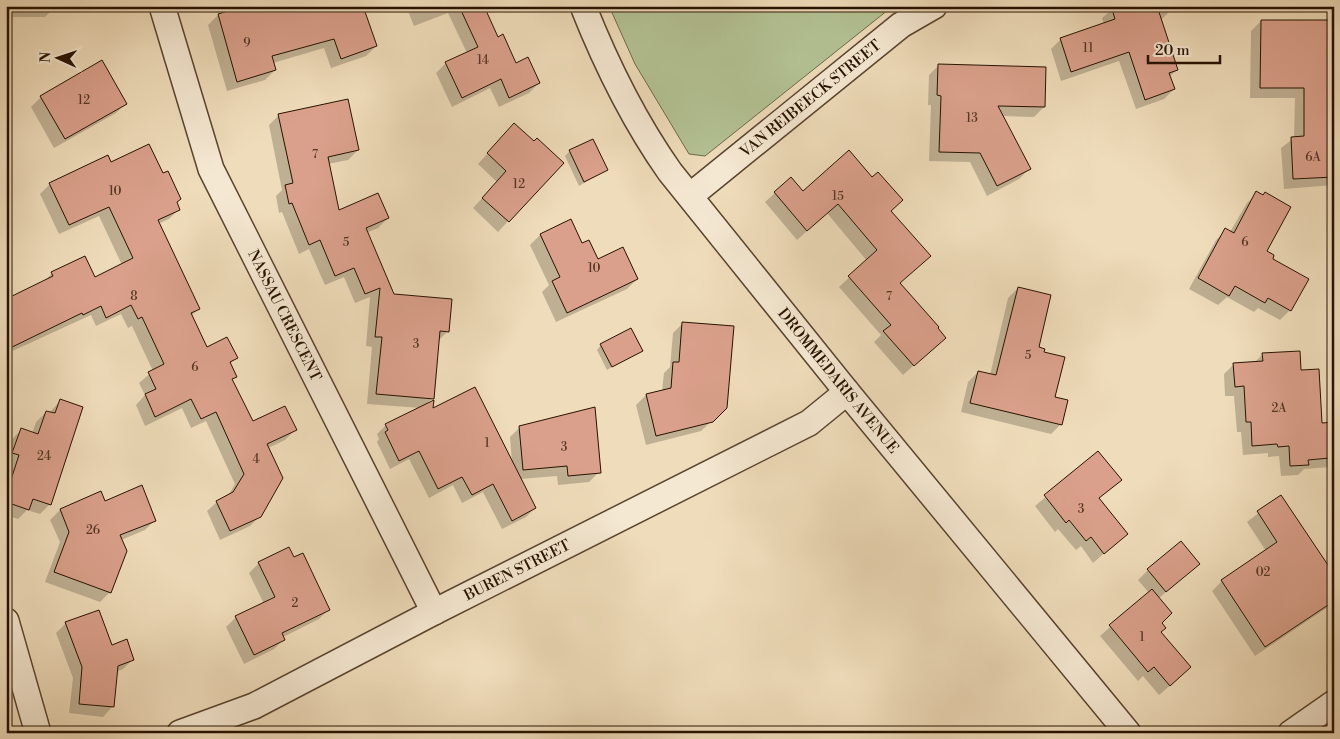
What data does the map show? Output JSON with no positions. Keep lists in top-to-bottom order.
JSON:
{
  "streets": {
    "street": [
      "VAN REIBEECK STREET",
      "NASSAU CRESCENT",
      "DROMMEDARIS AVENUE",
      "BUREN STREET"
    ]
  },
  "crossings": [
    ["VAN REIBEECK STREET", "DROMMEDARIS AVENUE"],
    ["NASSAU CRESCENT", "BUREN STREET"],
    ["DROMMEDARIS AVENUE", "BUREN STREET"]
  ],
  "house_numbers": [
    "9",
    "11",
    "14",
    "12",
    "13",
    "7",
    "6A",
    "12",
    "10",
    "15",
    "5",
    "6",
    "10",
    "8",
    "7",
    "3",
    "5",
    "6",
    "2A",
    "1",
    "3",
    "24",
    "4",
    "3",
    "26",
    "02",
    "2",
    "1"
  ],
  "scale_bar": "20 m",
  "north": "left"
}
